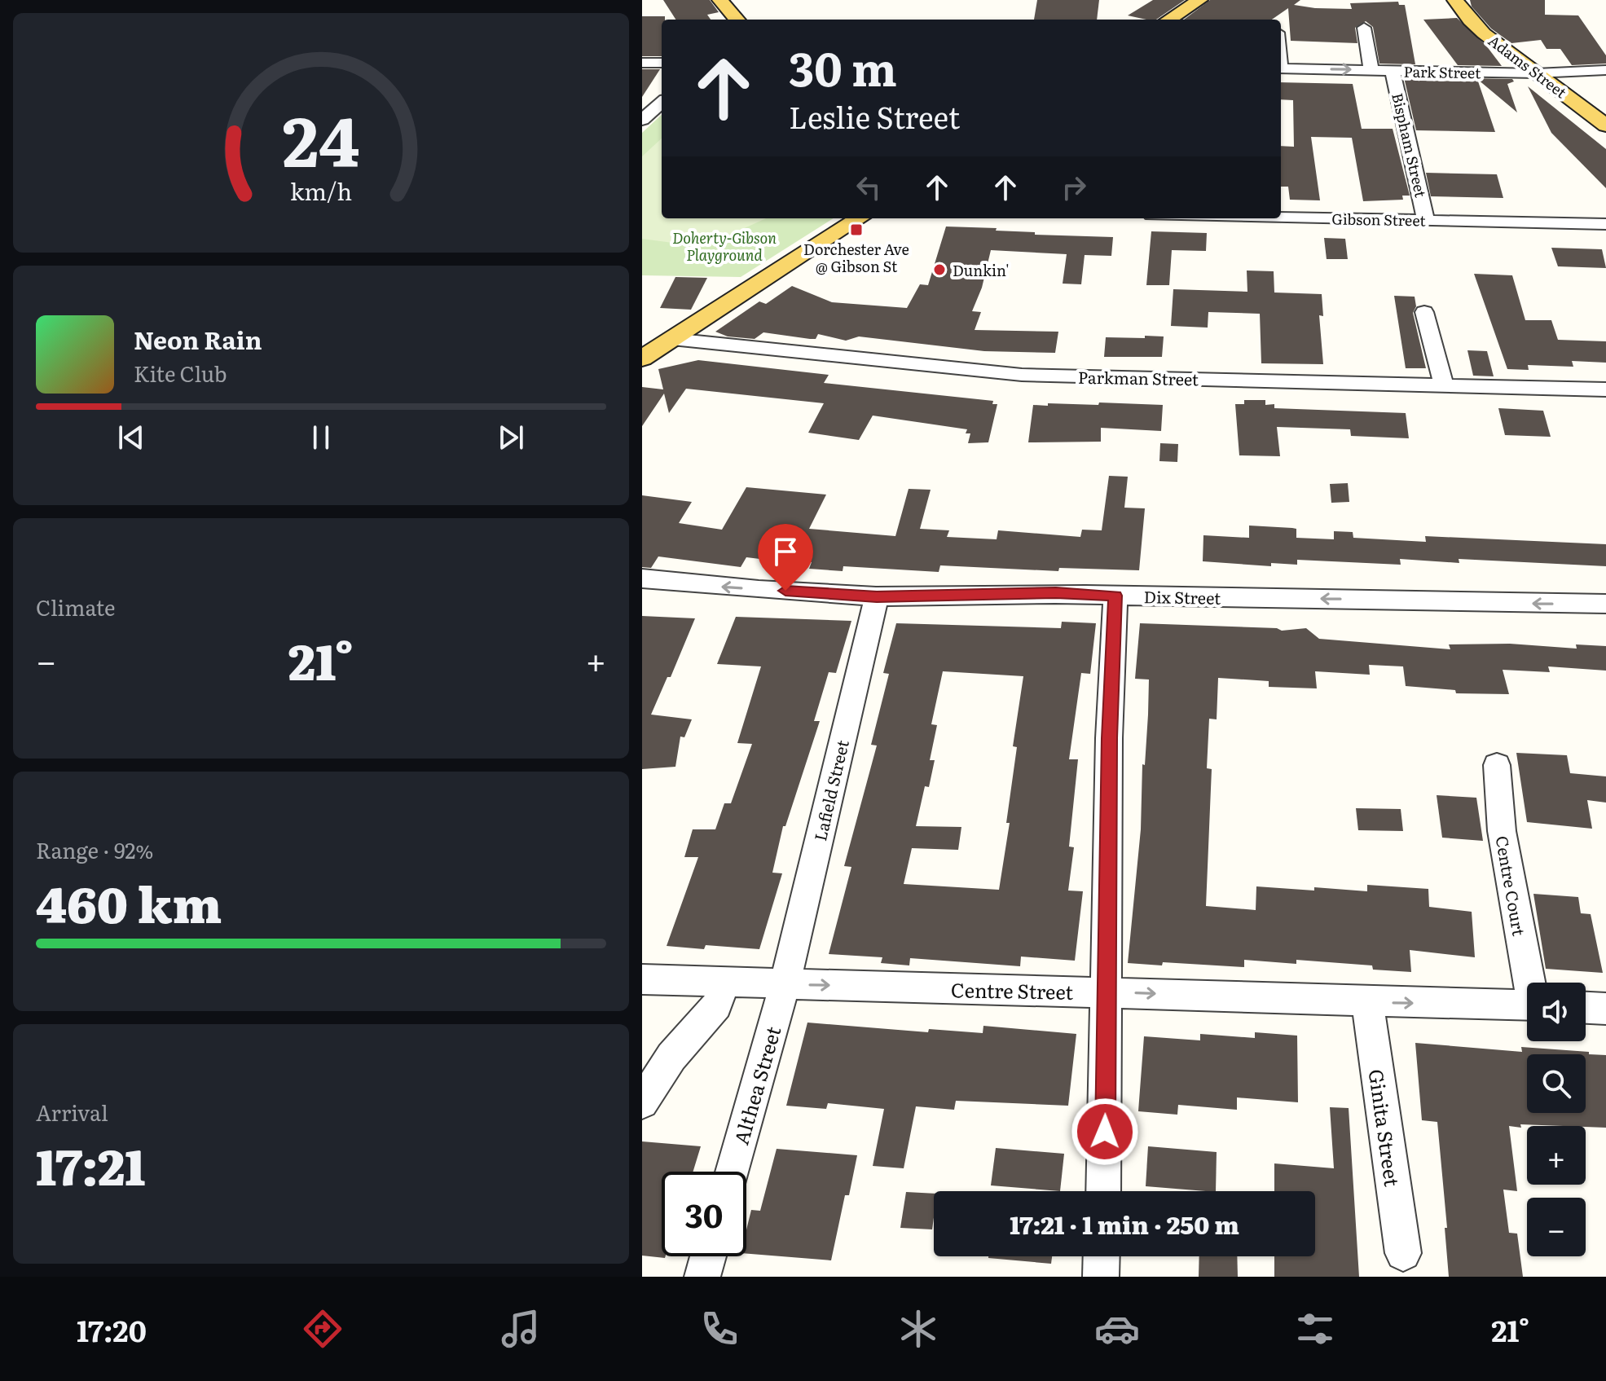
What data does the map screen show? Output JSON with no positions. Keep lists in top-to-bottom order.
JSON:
{
  "streets": {
    "main road": ["Adams Street"],
    "street": [
      "Park Street",
      "Bispham Street",
      "Gibson Street",
      "Parkman Street",
      "Dix Street",
      "Lafield Street",
      "Centre Court",
      "Centre Street",
      "Althea Street",
      "Ginita Street"
    ]
  },
  "crossings": [
    ["Adams Street", "Park Street"],
    ["Park Street", "Bispham Street"],
    ["Bispham Street", "Gibson Street"],
    ["Dix Street", "Lafield Street"],
    ["Lafield Street", "Centre Street"],
    ["Lafield Street", "Althea Street"],
    ["Centre Street", "Althea Street"],
    ["Centre Street", "Ginita Street"]
  ],
  "one_way": ["Dix Street", "Centre Street"],
  "parks": ["Doherty-Gibson Playground"],
  "places": {
    "transit": ["Dorchester Ave @ Gibson St"],
    "other": ["Dunkin'"]
  },
  "page": {
    "turn": ["30 m", "Leslie Street"],
    "song": ["Neon Rain", "Kite Club"],
    "tile": [
      "Climate",
      ["Range · 92%", "460 km"],
      ["Arrival", "17:21"]
    ],
    "heat": ["−", "21°", "+"],
    "map_buttons": ["+", "−"],
    "limit": "30",
    "trip": "17:21 · 1 min · 250 m",
    "tabs": ["17:20", "21°"],
    "gauge": ["24", "km/h"]
  }
}
